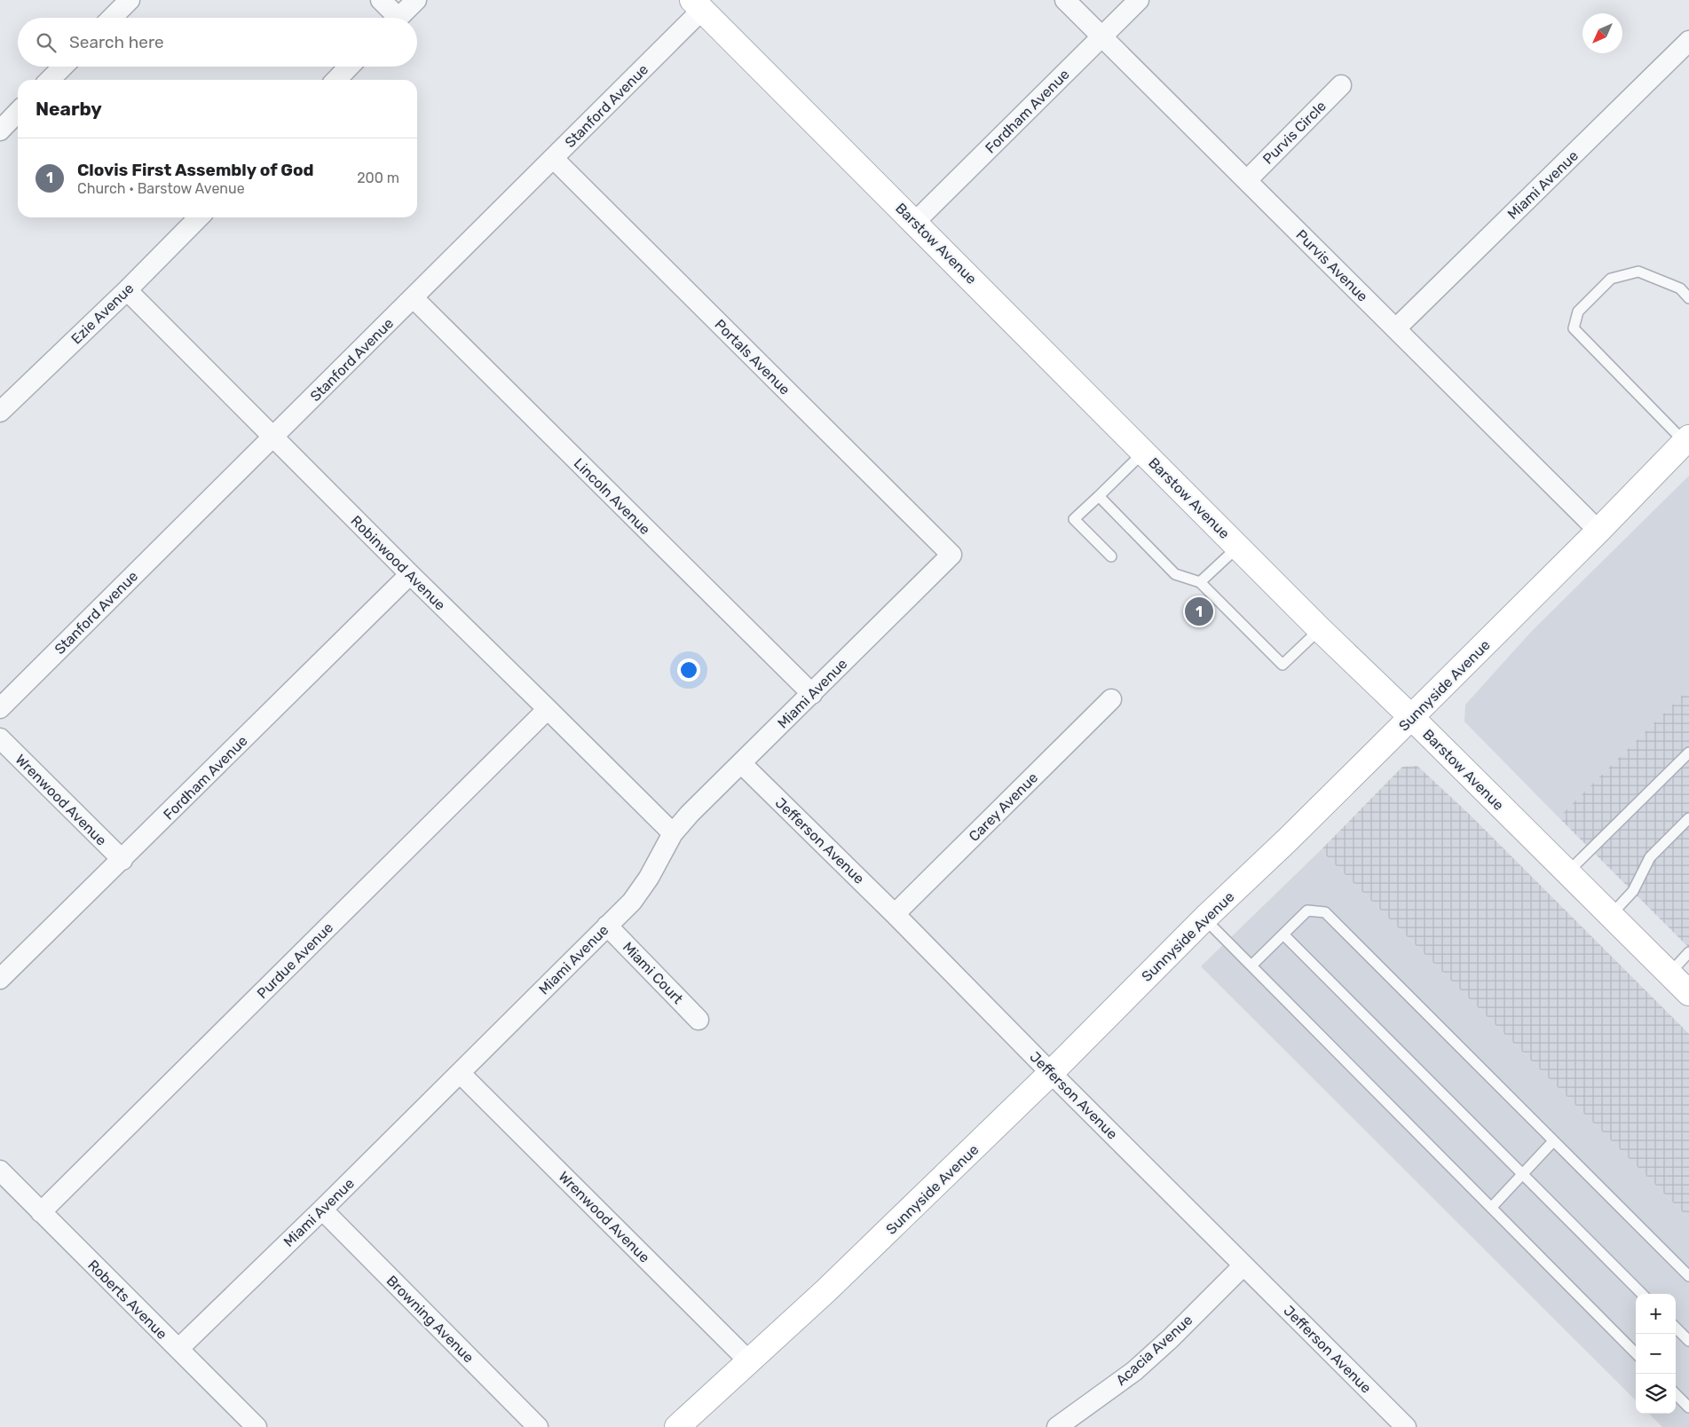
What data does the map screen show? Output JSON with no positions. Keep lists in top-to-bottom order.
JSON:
{
  "streets": {
    "main road": ["Barstow Avenue", "Sunnyside Avenue"],
    "street": [
      "Stanford Avenue",
      "Fordham Avenue",
      "Purvis Circle",
      "Miami Avenue",
      "Purvis Avenue",
      "Ezie Avenue",
      "Portals Avenue",
      "Lincoln Avenue",
      "Robinwood Avenue",
      "Wrenwood Avenue",
      "Carey Avenue",
      "Jefferson Avenue",
      "Purdue Avenue",
      "Miami Court",
      "Roberts Avenue",
      "Browning Avenue",
      "Acacia Avenue"
    ]
  },
  "crossings": [
    ["Stanford Avenue", "Barstow Avenue"],
    ["Stanford Avenue", "Portals Avenue"],
    ["Stanford Avenue", "Lincoln Avenue"],
    ["Stanford Avenue", "Robinwood Avenue"],
    ["Fordham Avenue", "Barstow Avenue"],
    ["Fordham Avenue", "Purvis Avenue"],
    ["Fordham Avenue", "Robinwood Avenue"],
    ["Fordham Avenue", "Wrenwood Avenue"],
    ["Purvis Circle", "Purvis Avenue"],
    ["Miami Avenue", "Purvis Avenue"],
    ["Miami Avenue", "Portals Avenue"],
    ["Miami Avenue", "Lincoln Avenue"],
    ["Miami Avenue", "Robinwood Avenue"],
    ["Miami Avenue", "Wrenwood Avenue"],
    ["Miami Avenue", "Jefferson Avenue"],
    ["Miami Avenue", "Miami Court"],
    ["Miami Avenue", "Roberts Avenue"],
    ["Miami Avenue", "Browning Avenue"],
    ["Barstow Avenue", "Sunnyside Avenue"],
    ["Purvis Avenue", "Sunnyside Avenue"],
    ["Ezie Avenue", "Robinwood Avenue"],
    ["Robinwood Avenue", "Purdue Avenue"],
    ["Sunnyside Avenue", "Wrenwood Avenue"],
    ["Sunnyside Avenue", "Jefferson Avenue"],
    ["Carey Avenue", "Jefferson Avenue"],
    ["Jefferson Avenue", "Acacia Avenue"],
    ["Purdue Avenue", "Roberts Avenue"]
  ],
  "north": "bottom left",
  "page": {
    "search": "Search here",
    "heading": "Nearby",
    "list": [
      {
        "mark": "1",
        "name": "Clovis First Assembly of God",
        "note": "Church · Barstow Avenue",
        "value": "200 m"
      }
    ],
    "pins": "1",
    "map_buttons": ["+", "−"]
  }
}
